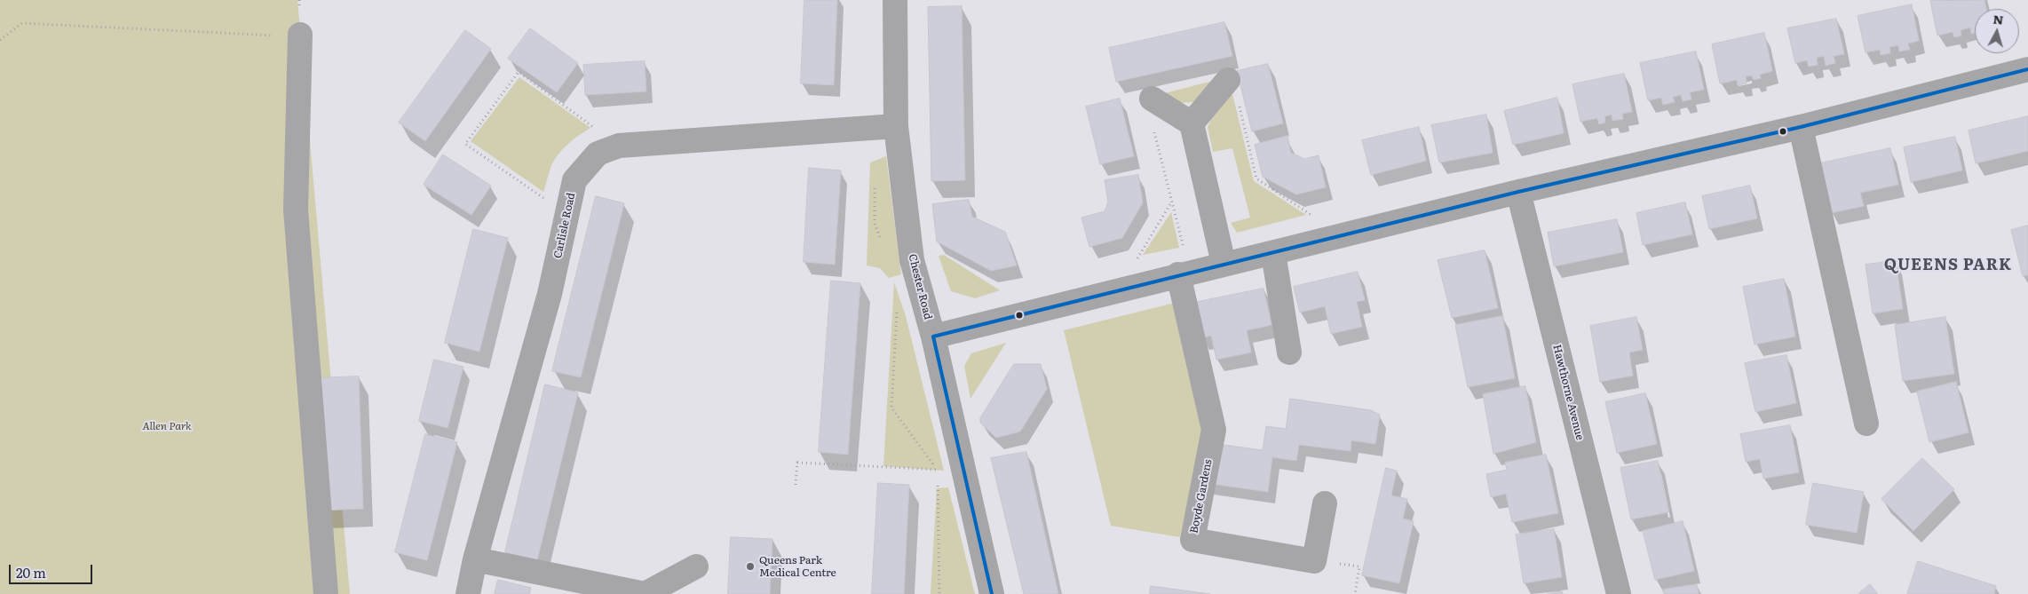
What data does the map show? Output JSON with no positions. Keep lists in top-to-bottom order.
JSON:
{
  "streets": {
    "street": [
      "Carlisle Road",
      "Chester Road",
      "Hawthorne Avenue",
      "Boyde Gardens"
    ]
  },
  "crossings": [
    ["Carlisle Road", "Chester Road"]
  ],
  "districts": ["QUEENS PARK"],
  "parks": ["Allen Park"],
  "places": ["Queens Park Medical Centre"],
  "scale_bar": "20 m",
  "north": "top"
}
